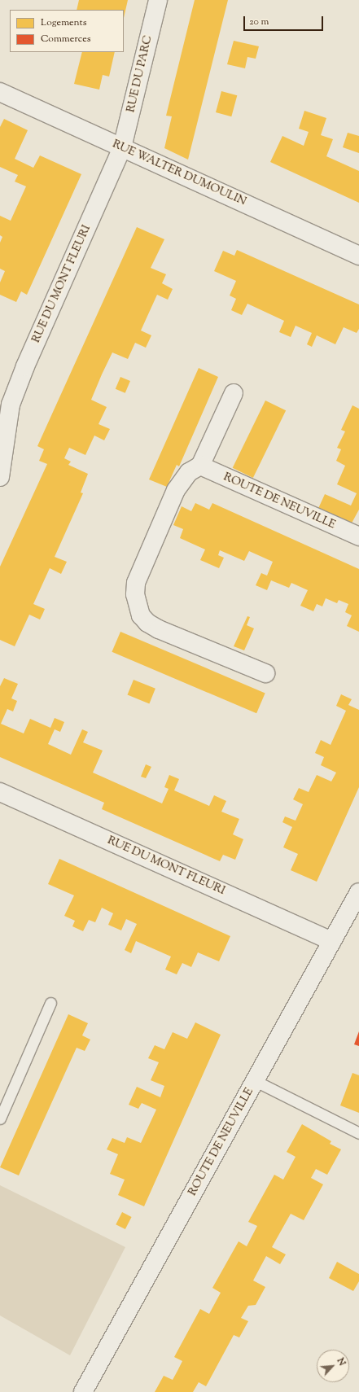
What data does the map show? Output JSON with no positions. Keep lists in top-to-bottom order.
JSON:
{
  "streets": {
    "street": [
      "RUE DU PARC",
      "RUE WALTER DUMOULIN",
      "RUE DU MONT FLEURI",
      "ROUTE DE NEUVILLE"
    ]
  },
  "crossings": [
    ["RUE DU PARC", "RUE WALTER DUMOULIN"],
    ["RUE DU PARC", "RUE DU MONT FLEURI"],
    ["RUE WALTER DUMOULIN", "RUE DU MONT FLEURI"],
    ["RUE DU MONT FLEURI", "ROUTE DE NEUVILLE"]
  ],
  "legend": ["Logements", "Commerces"],
  "scale_bar": "20 m",
  "north": "top right"
}
